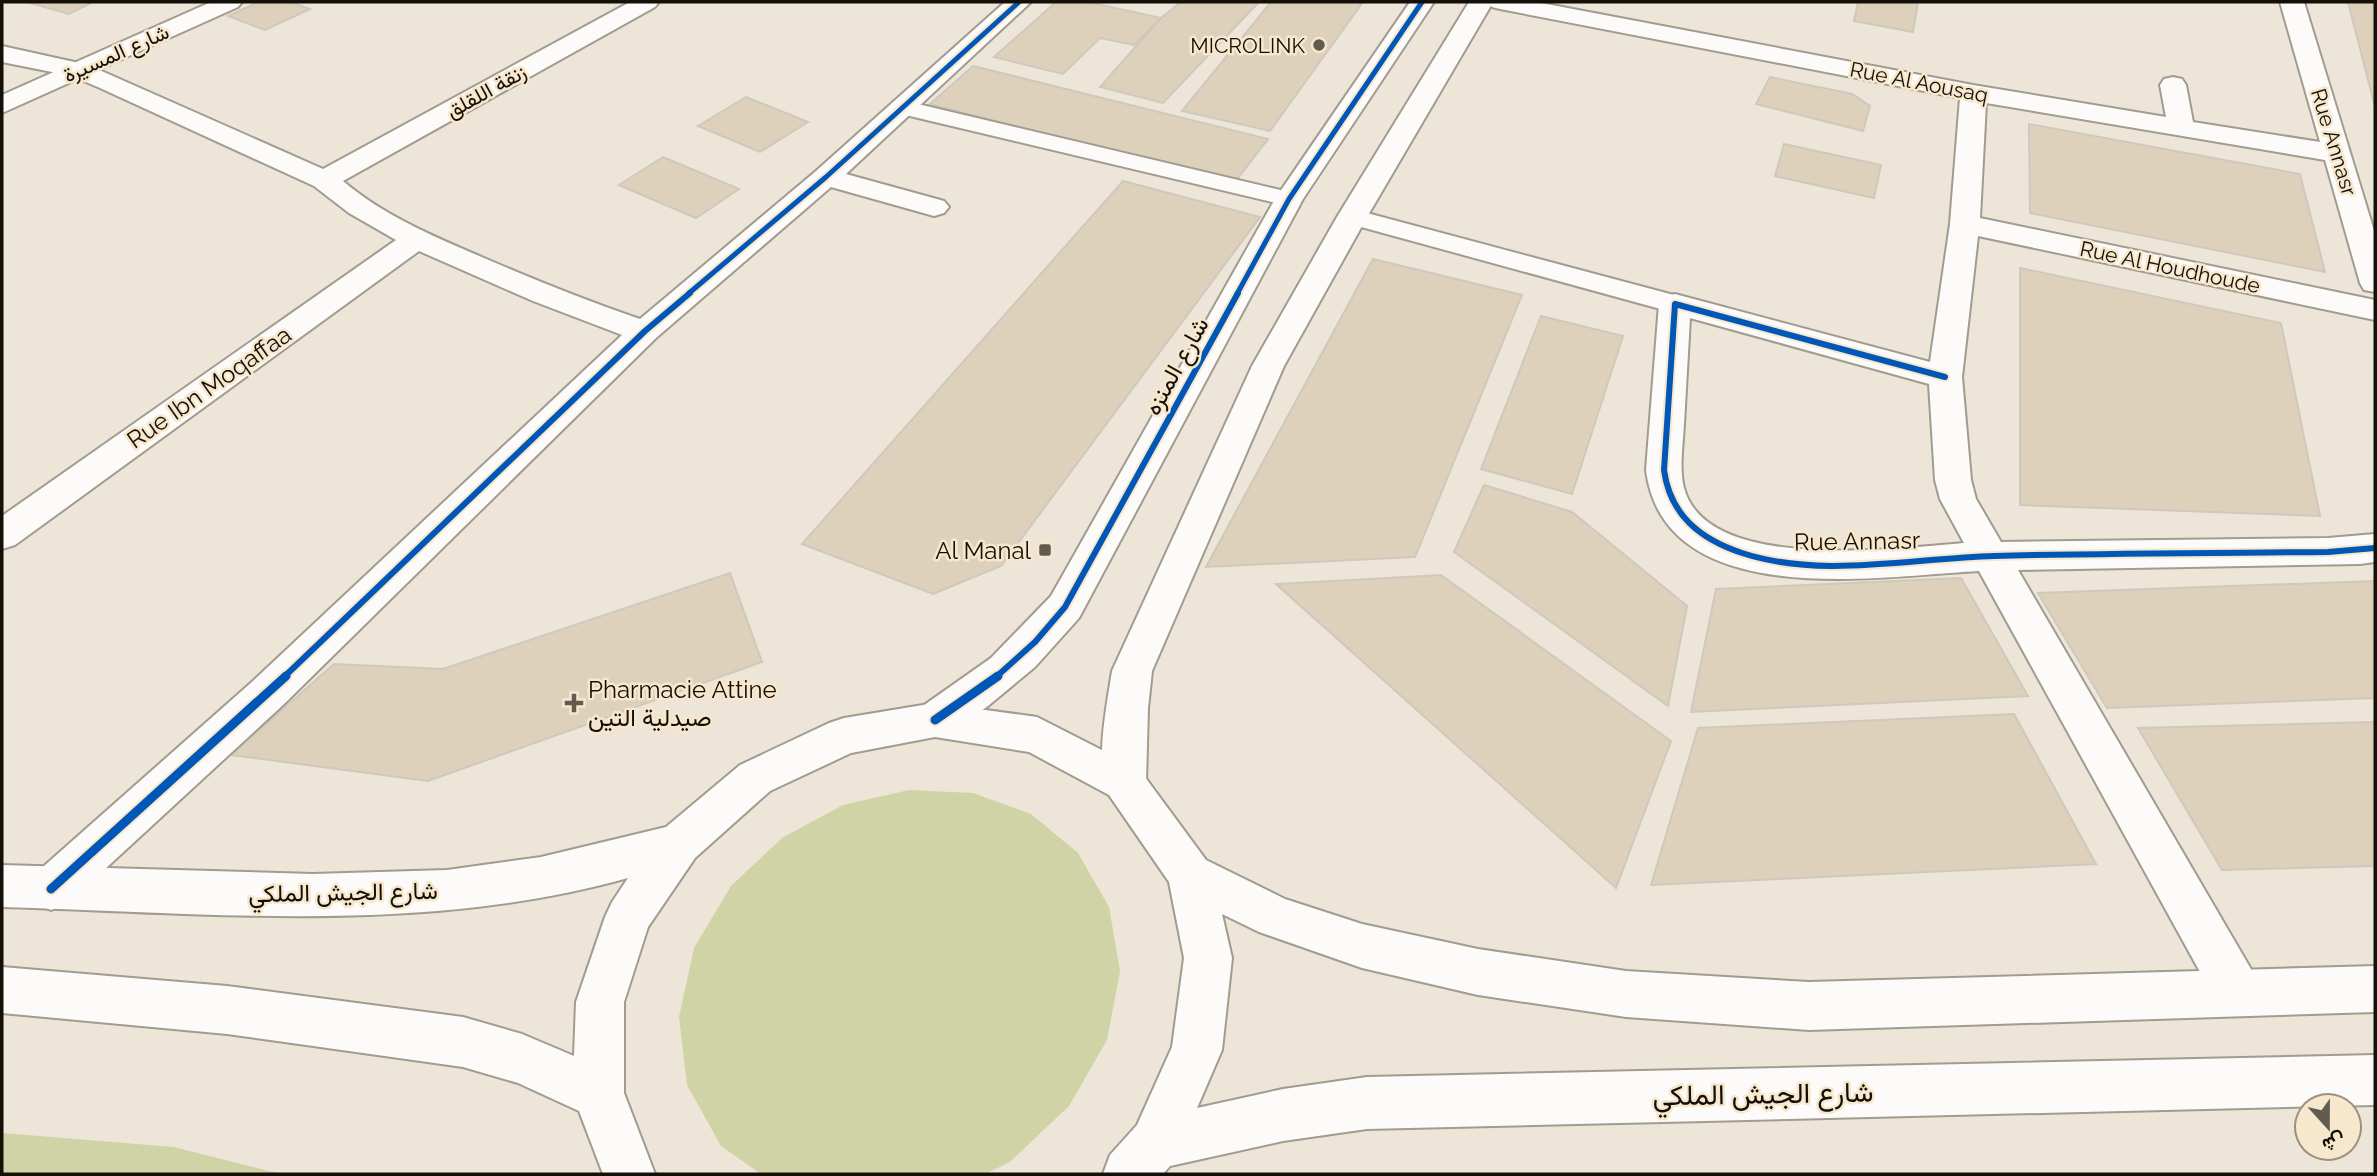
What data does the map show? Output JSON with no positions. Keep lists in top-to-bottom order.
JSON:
{
  "streets": {
    "street": [
      "شارع المسيرة",
      "Rue Al Aousaq",
      "زنقة اللقلق",
      "Rue Annasr",
      "Rue Al Houdhoude",
      "شارع المنزه",
      "Rue Ibn Moqaffaa",
      "شارع الجيش الملكي"
    ]
  },
  "crossings": [
    ["Rue Al Aousaq", "Rue Annasr"]
  ],
  "places": {
    "other": ["MICROLINK"],
    "transit": ["Al Manal"],
    "health": ["Pharmacie Attine صيدلية التين"]
  },
  "north": "bottom"
}
